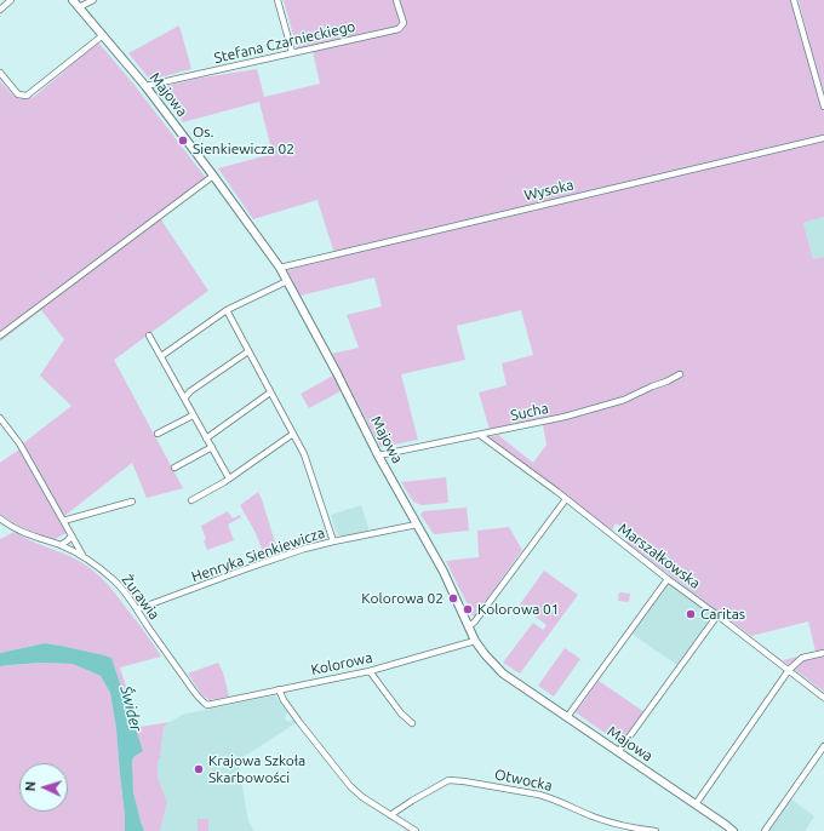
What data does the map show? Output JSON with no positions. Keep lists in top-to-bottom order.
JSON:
{
  "streets": {
    "street": [
      "Stefana Czarnieckiego",
      "Majowa",
      "Wysoka",
      "Sucha",
      "Henryka Sienkiewicza",
      "Marszałkowska",
      "Żurawia",
      "Kolorowa",
      "Otwocka"
    ]
  },
  "crossings": [
    ["Stefana Czarnieckiego", "Majowa"],
    ["Majowa", "Wysoka"],
    ["Majowa", "Sucha"],
    ["Majowa", "Henryka Sienkiewicza"],
    ["Majowa", "Kolorowa"],
    ["Sucha", "Marszałkowska"],
    ["Henryka Sienkiewicza", "Żurawia"],
    ["Żurawia", "Kolorowa"]
  ],
  "water": ["Świder"],
  "places": [
    "Os. Sienkiewicza 02",
    "Kolorowa 02",
    "Kolorowa 01",
    "Caritas",
    "Krajowa Szkoła Skarbowości"
  ],
  "north": "left"
}
